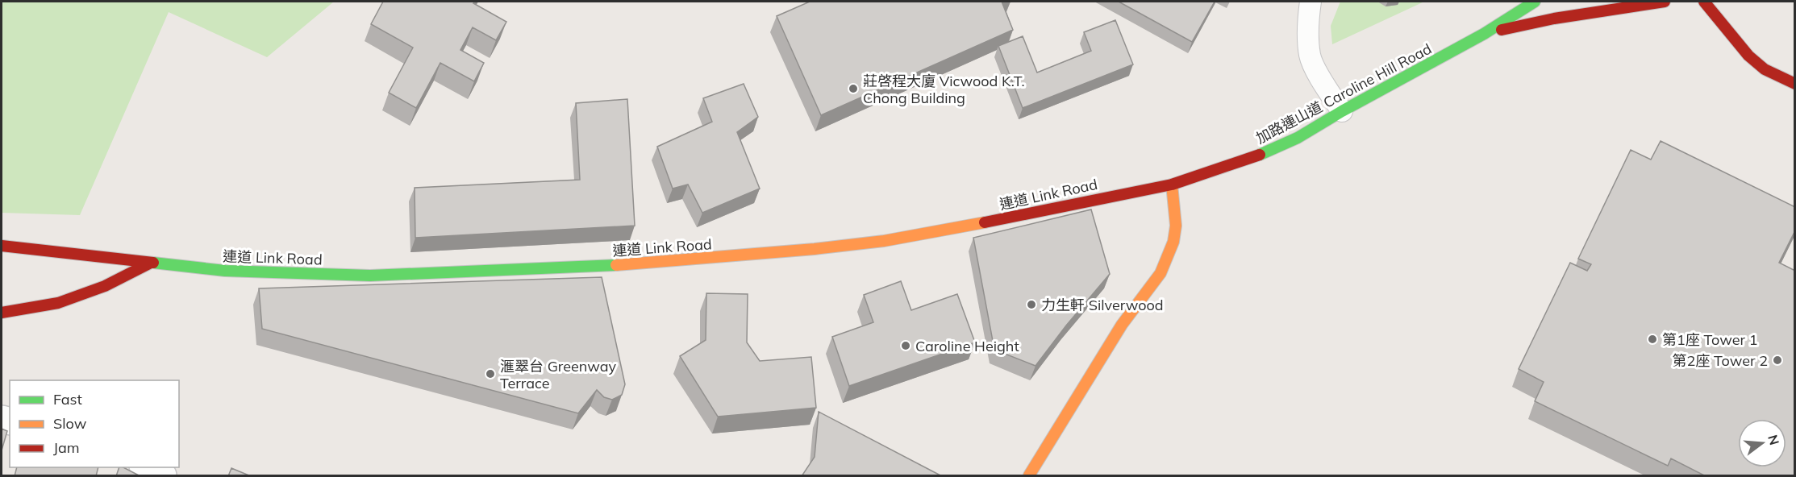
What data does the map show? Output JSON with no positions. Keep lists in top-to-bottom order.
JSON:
{
  "streets": {
    "street": ["加路連山道 Caroline Hill Road", "連道 Link Road"]
  },
  "crossings": [
    ["加路連山道 Caroline Hill Road", "連道 Link Road"]
  ],
  "places": [
    "莊啓程大廈 Vicwood K.T. Chong Building",
    "力生軒 Silverwood",
    "第1座 Tower 1",
    "Caroline Height",
    "第2座 Tower 2",
    "滙翠台 Greenway Terrace"
  ],
  "legend": ["Fast", "Slow", "Jam"],
  "north": "right"
}
